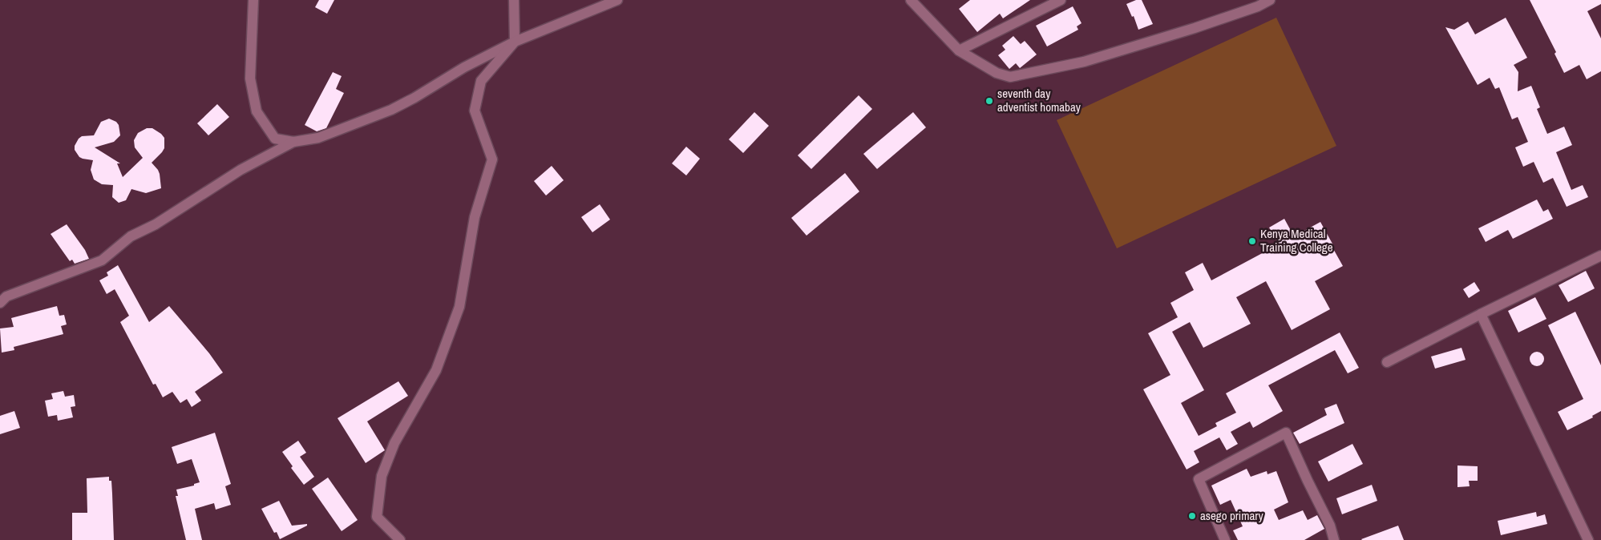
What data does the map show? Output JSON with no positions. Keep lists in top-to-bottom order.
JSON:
{
  "places": ["seventh day adventist homabay", "Kenya Medical Training College", "asego primary"]
}
